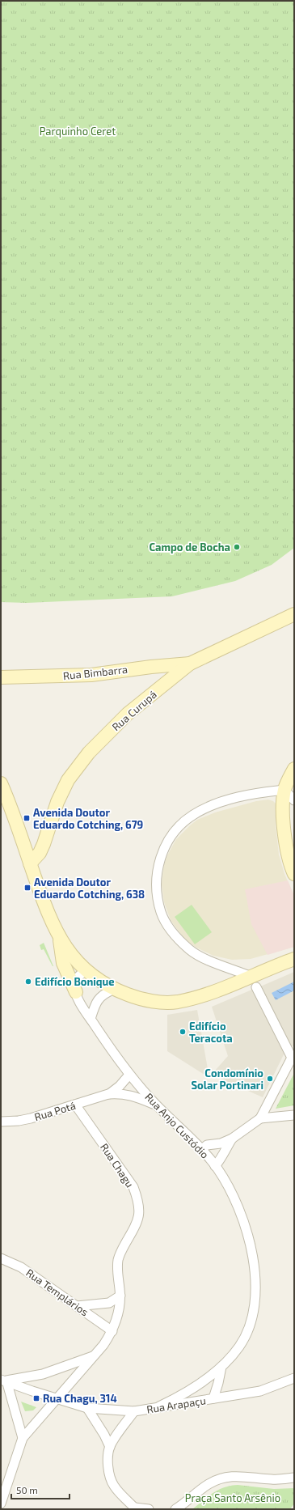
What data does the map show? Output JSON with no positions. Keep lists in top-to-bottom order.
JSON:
{
  "streets": {
    "main road": ["Rua Bimbarra", "Rua Curupá"],
    "street": [
      "Rua Potá",
      "Rua Anjo Custódio",
      "Rua Chagu",
      "Rua Templários",
      "Rua Arapaçu"
    ]
  },
  "crossings": [
    ["Rua Bimbarra", "Rua Curupá"],
    ["Rua Potá", "Rua Anjo Custódio"],
    ["Rua Potá", "Rua Chagu"],
    ["Rua Anjo Custódio", "Rua Arapaçu"],
    ["Rua Chagu", "Rua Templários"],
    ["Rua Chagu", "Rua Arapaçu"]
  ],
  "parks": ["Parquinho Ceret", "Praça Santo Arsênio"],
  "places": {
    "other": [
      "Campo de Bocha",
      "Edifício Bonique",
      "Edifício Teracota",
      "Condomínio Solar Portinari"
    ],
    "transit": ["Avenida Doutor Eduardo Cotching, 679", "Avenida Doutor Eduardo Cotching, 638", "Rua Chagu, 314"]
  },
  "scale_bar": "50 m"
}
